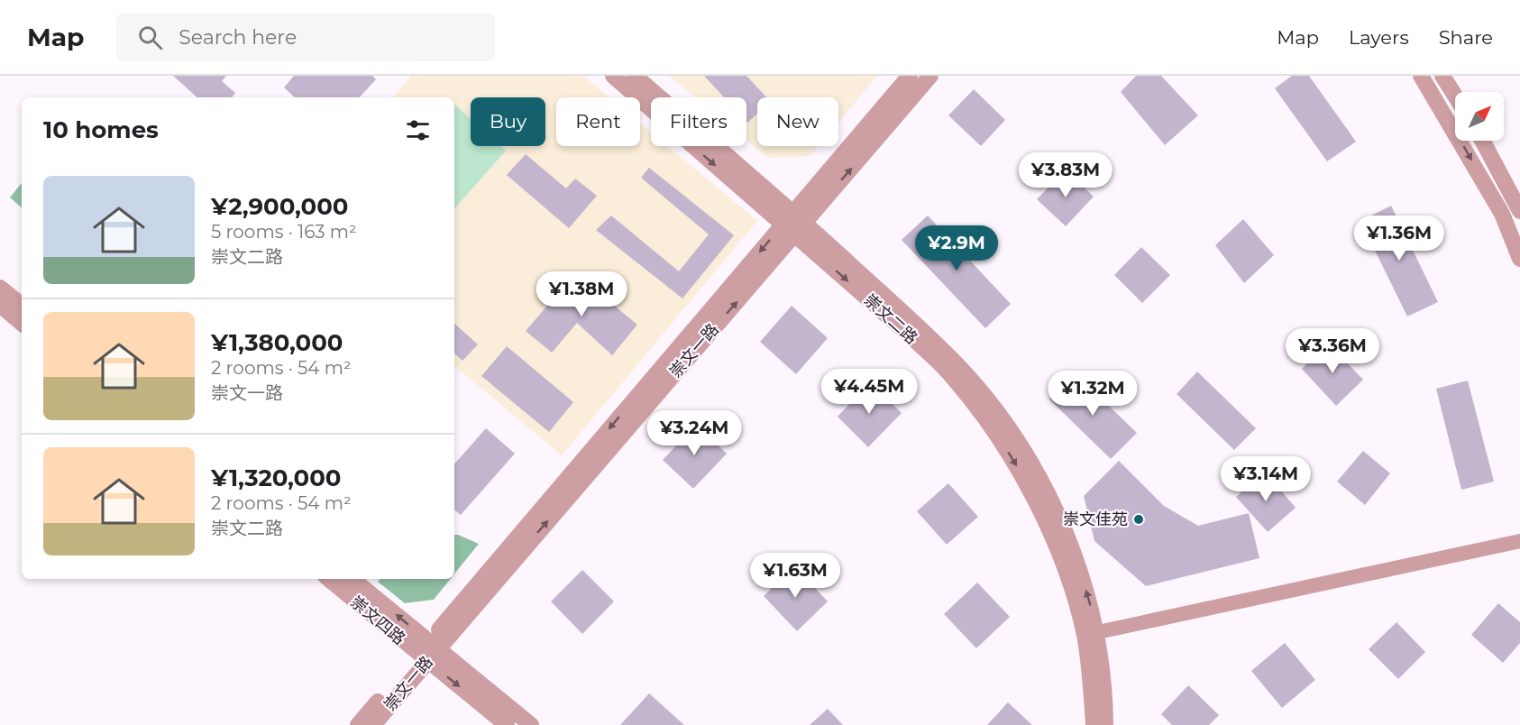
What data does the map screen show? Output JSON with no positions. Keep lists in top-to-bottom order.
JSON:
{
  "streets": {
    "street": ["崇文二路", "崇文一路", "崇文四路"]
  },
  "crossings": [
    ["崇文二路", "崇文一路"],
    ["崇文一路", "崇文四路"]
  ],
  "places": ["崇文佳苑"],
  "north": "top right",
  "page": {
    "header": "Map",
    "search": "Search here",
    "nav": ["Map", "Layers", "Share"],
    "chip": [
      "Buy",
      "Rent",
      "Filters",
      "New"
    ],
    "heading": "10 homes",
    "price": [
      "¥3.83M",
      "¥1.36M",
      "¥2.9M",
      "¥1.38M",
      "¥3.36M",
      "¥4.45M",
      "¥1.32M",
      "¥3.24M",
      "¥3.14M",
      "¥1.63M"
    ],
    "list": [
      {
        "name": "¥2,900,000",
        "note": "5 rooms · 163 m² · 崇文二路"
      },
      {
        "name": "¥1,380,000",
        "note": "2 rooms · 54 m² · 崇文一路"
      },
      {
        "name": "¥1,320,000",
        "note": "2 rooms · 54 m² · 崇文二路"
      }
    ]
  }
}
